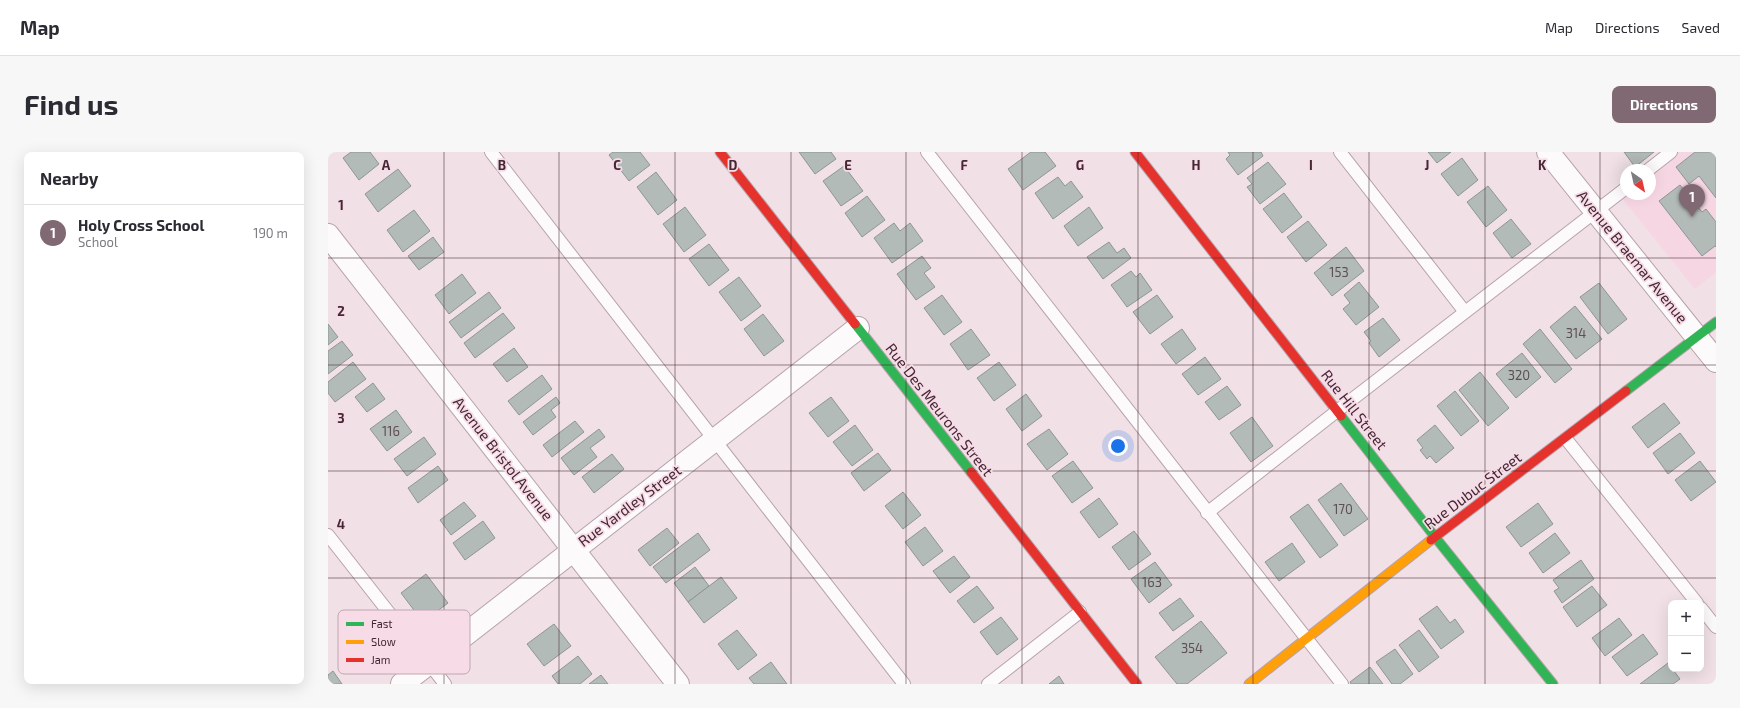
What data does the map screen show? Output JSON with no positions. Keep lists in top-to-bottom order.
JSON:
{
  "streets": {
    "street": [
      "Avenue Braemar Avenue",
      "Rue Des Meurons Street",
      "Rue Hill Street",
      "Avenue Bristol Avenue",
      "Rue Dubuc Street",
      "Rue Yardley Street"
    ]
  },
  "crossings": [
    ["Avenue Braemar Avenue", "Rue Dubuc Street"],
    ["Rue Des Meurons Street", "Rue Yardley Street"],
    ["Rue Hill Street", "Rue Dubuc Street"],
    ["Avenue Bristol Avenue", "Rue Yardley Street"]
  ],
  "house_numbers": [
    "153",
    "314",
    "320",
    "116",
    "170",
    "163",
    "354"
  ],
  "legend": ["Fast", "Slow", "Jam"],
  "north": "bottom right",
  "page": {
    "header": "Map",
    "nav": ["Map", "Directions", "Saved"],
    "buttons": "Directions",
    "title": "Find us",
    "heading": "Nearby",
    "pins": "1",
    "list": [
      {
        "mark": "1",
        "name": "Holy Cross School",
        "note": "School",
        "value": "190 m"
      }
    ],
    "map_buttons": ["+", "−"]
  },
  "grid": {
    "columns": [
      "A",
      "B",
      "C",
      "D",
      "E",
      "F",
      "G",
      "H",
      "I",
      "J",
      "K"
    ],
    "rows": [
      "1",
      "2",
      "3",
      "4"
    ]
  }
}
